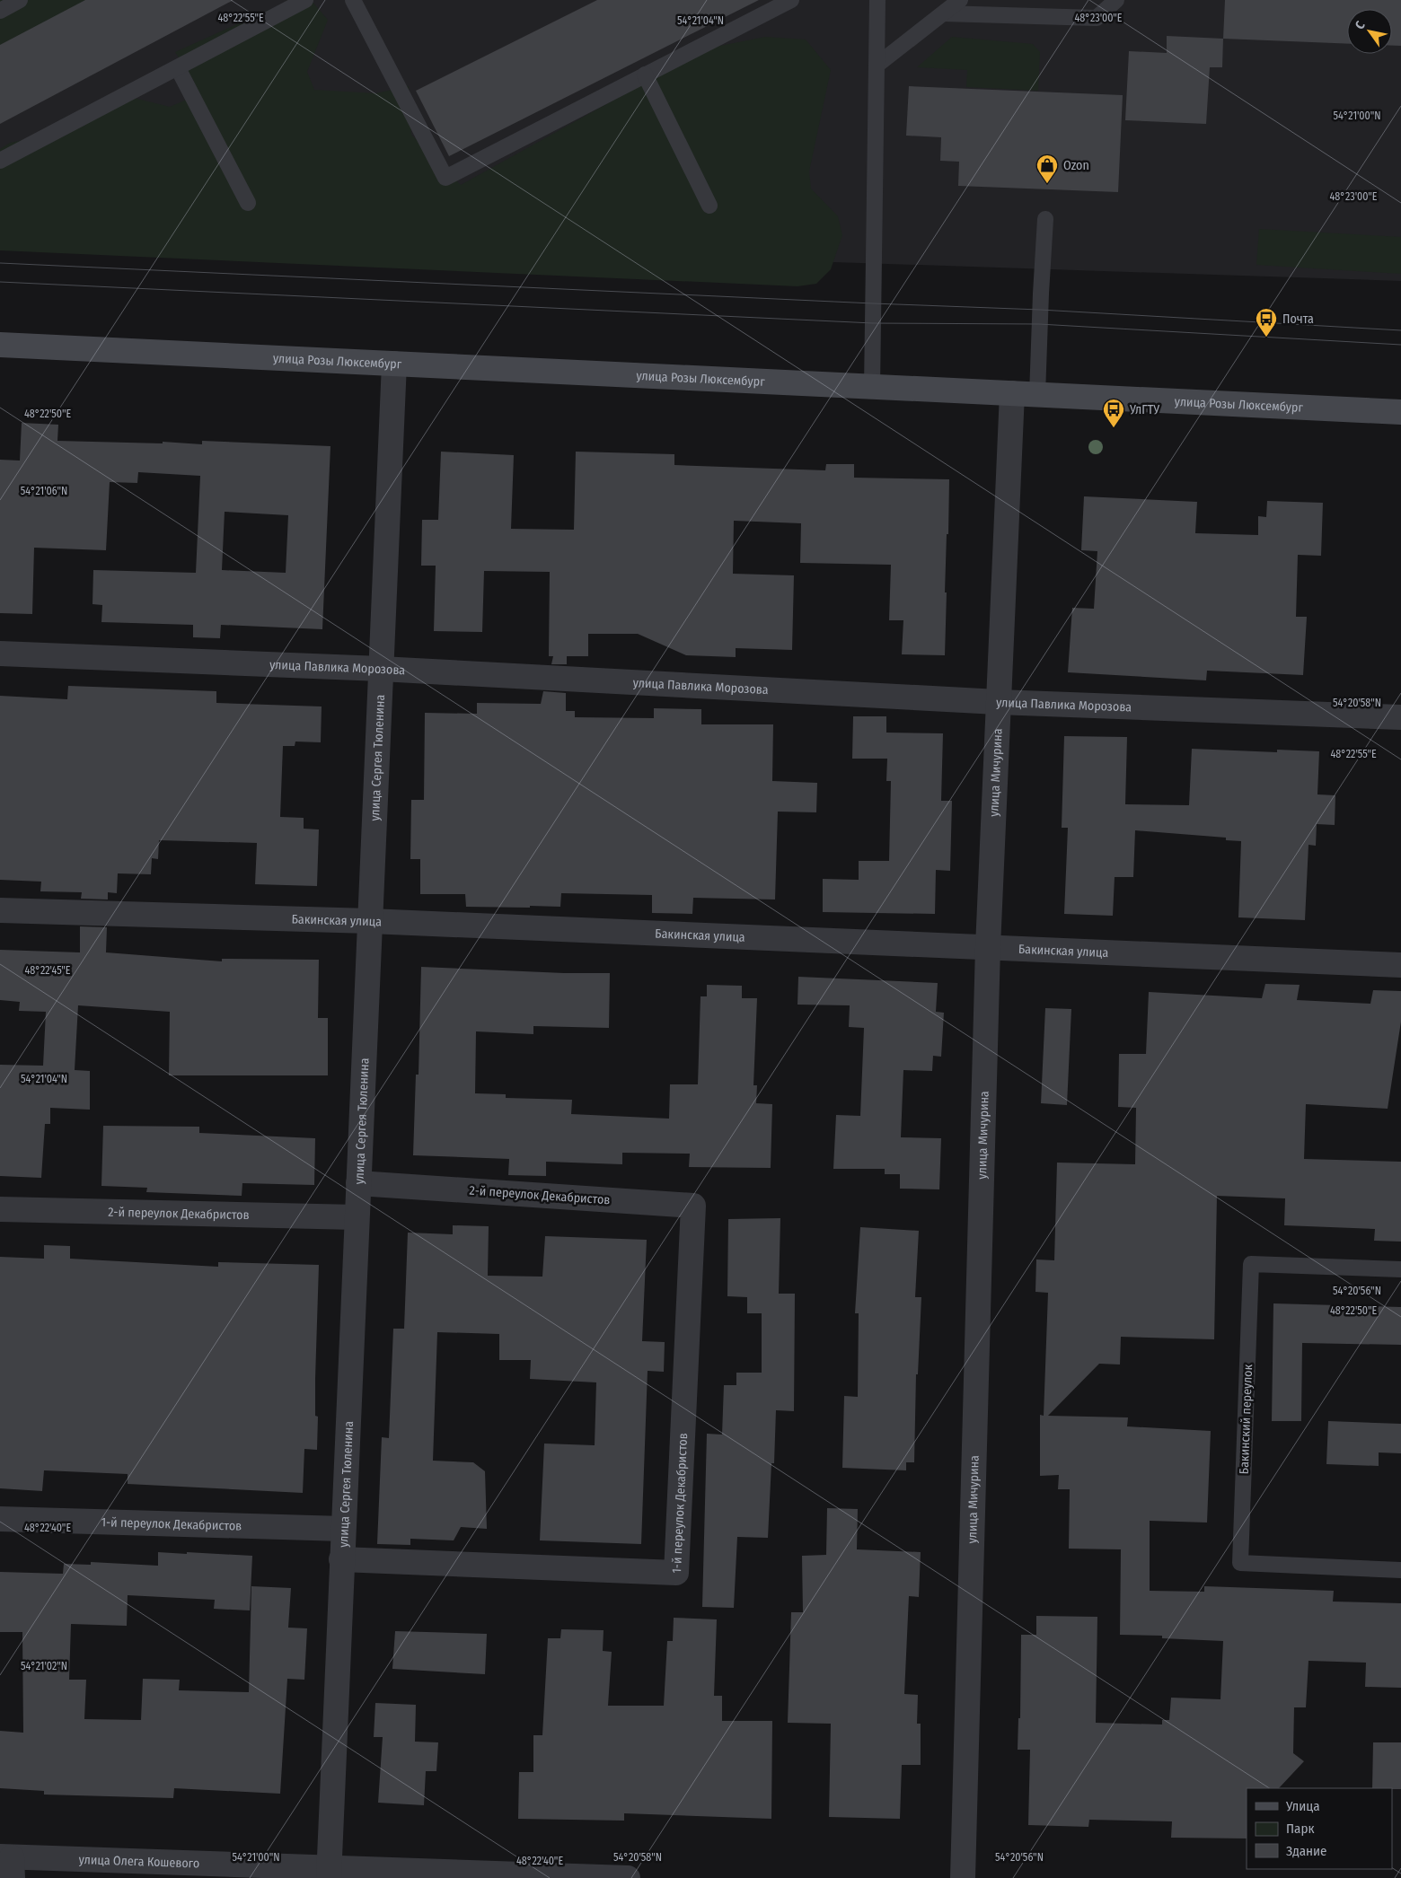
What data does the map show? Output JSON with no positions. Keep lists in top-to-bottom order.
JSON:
{
  "streets": {
    "main road": ["улица Розы Люксембург"],
    "street": [
      "улица Павлика Морозова",
      "улица Сергея Тюленина",
      "улица Мичурина",
      "Бакинская улица",
      "2-й переулок Декабристов",
      "1-й переулок Декабристов",
      "улица Олега Кошевого"
    ],
    "lane": ["Бакинский переулок"]
  },
  "crossings": [
    ["улица Розы Люксембург", "улица Сергея Тюленина"],
    ["улица Розы Люксембург", "улица Мичурина"],
    ["улица Павлика Морозова", "улица Сергея Тюленина"],
    ["улица Павлика Морозова", "улица Мичурина"],
    ["улица Сергея Тюленина", "Бакинская улица"],
    ["улица Сергея Тюленина", "2-й переулок Декабристов"],
    ["улица Сергея Тюленина", "1-й переулок Декабристов"],
    ["улица Сергея Тюленина", "улица Олега Кошевого"],
    ["улица Мичурина", "Бакинская улица"],
    ["2-й переулок Декабристов", "1-й переулок Декабристов"]
  ],
  "places": {
    "shop": ["Ozon"],
    "bus stop": ["Почта", "УлГТУ"]
  },
  "legend": ["Улица", "Парк", "Здание"],
  "north": "top left",
  "coordinates": [
    "48°23'00\"E",
    "48°22'55\"E",
    "54°21'04\"N",
    "54°21'00\"N",
    "48°22'50\"E",
    "54°21'06\"N",
    "54°20'58\"N",
    "48°22'45\"E",
    "54°20'56\"N",
    "48°22'40\"E",
    "54°21'02\"N"
  ]
}
